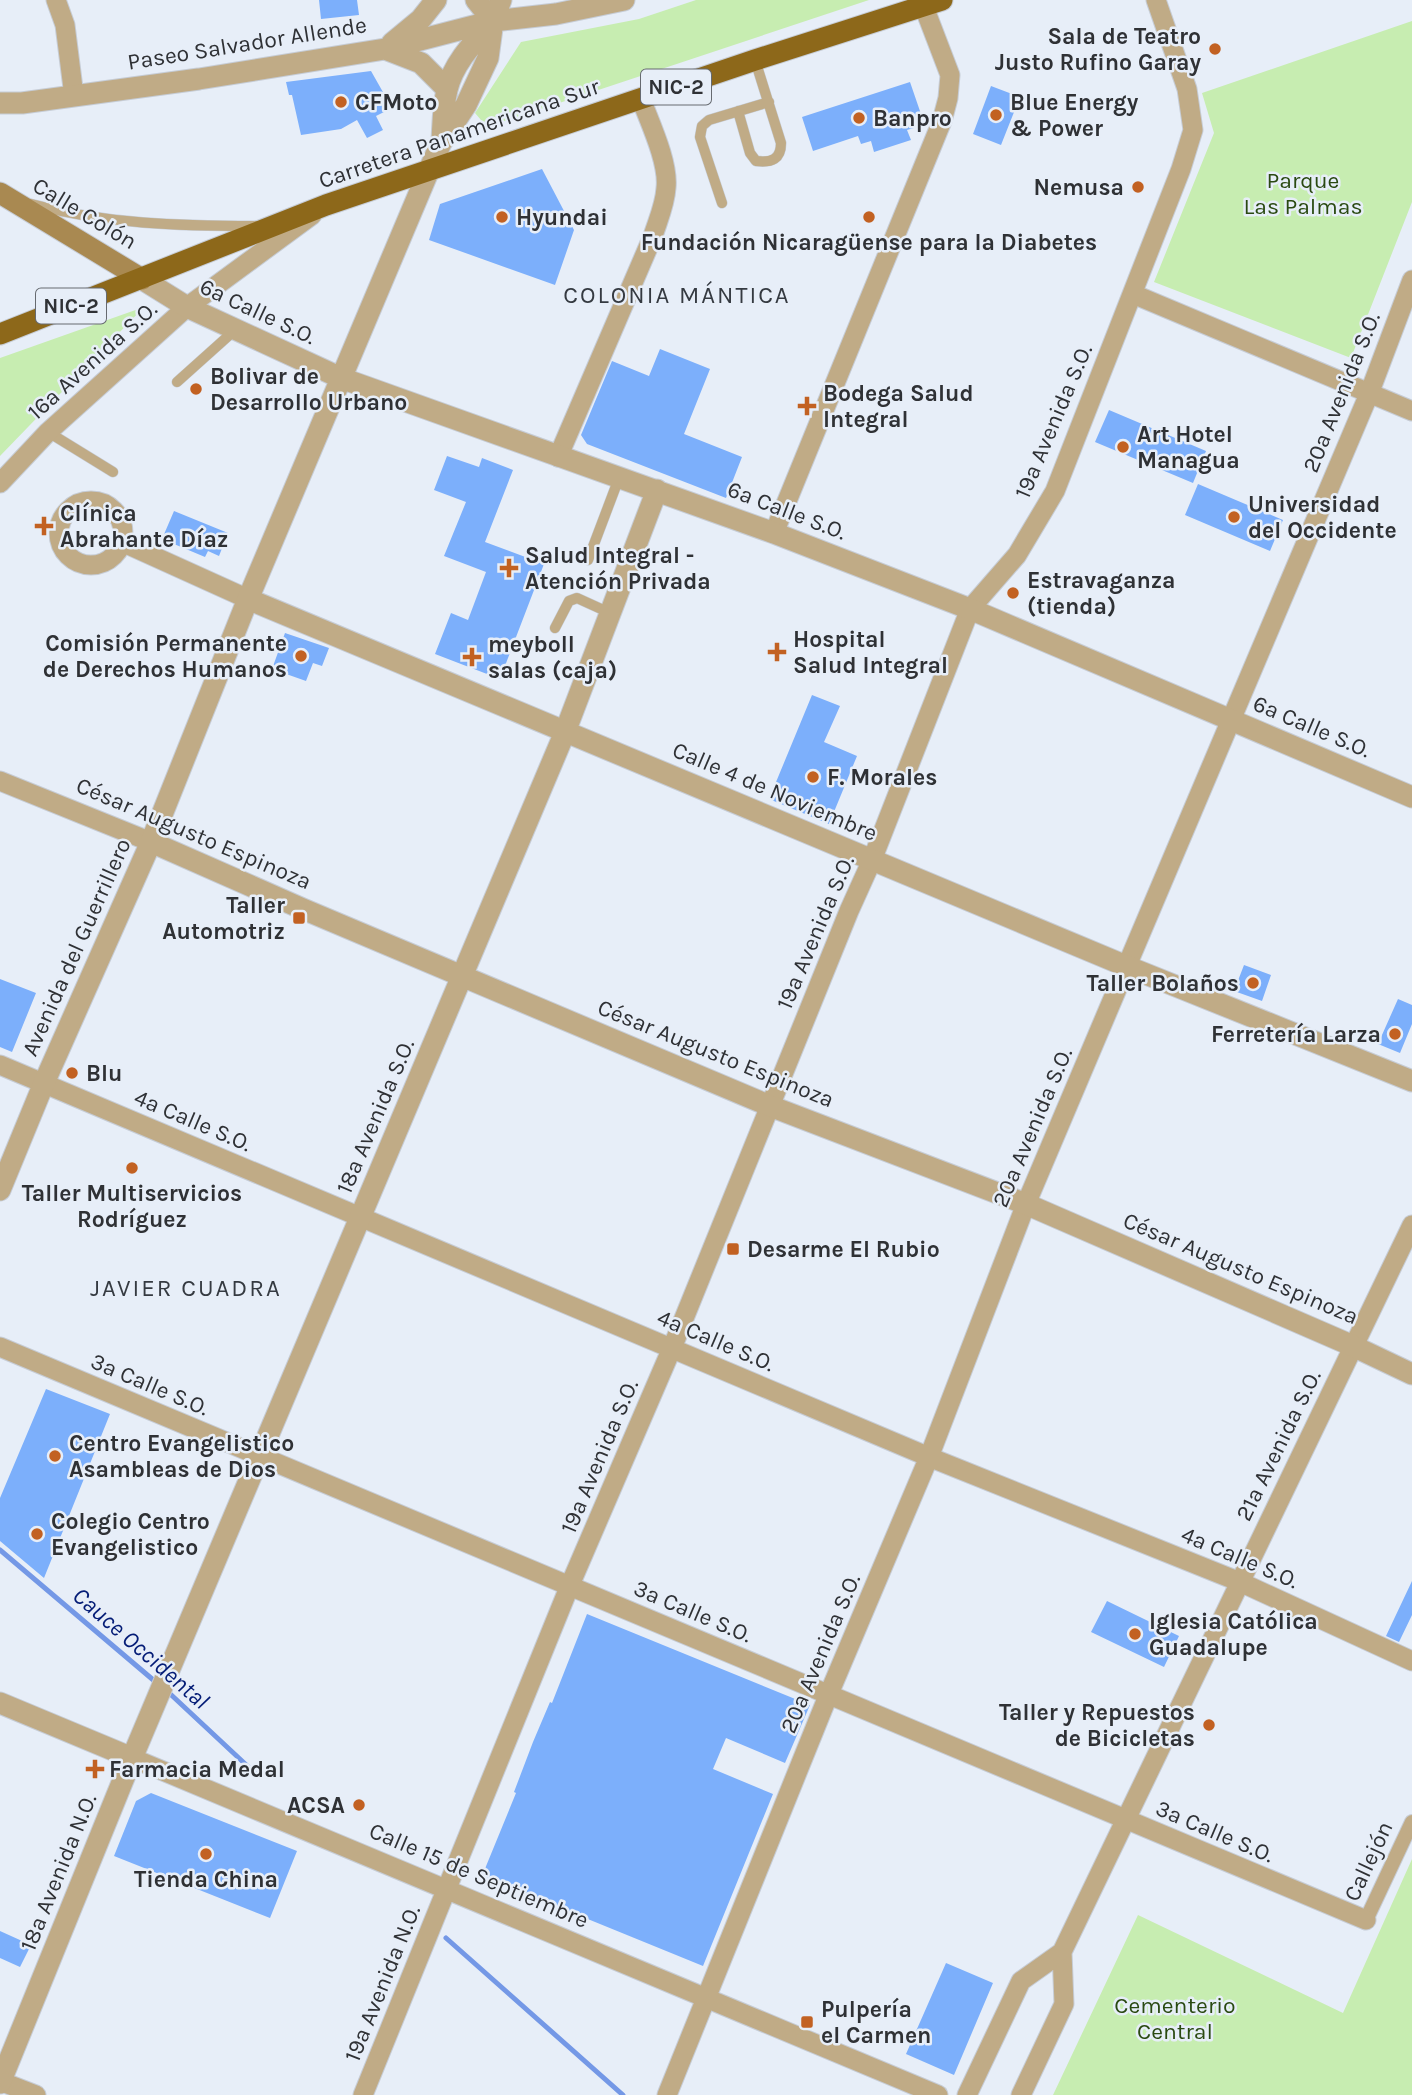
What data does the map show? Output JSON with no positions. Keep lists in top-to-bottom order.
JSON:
{
  "streets": {
    "highway": ["NIC-2", "Carretera Panamericana Sur"],
    "main road": ["Calle Colón"],
    "street": [
      "Paseo Salvador Allende",
      "6a Calle S.O.",
      "16a Avenida S.O.",
      "20a Avenida S.O.",
      "19a Avenida S.O.",
      "Calle 4 de Noviembre",
      "César Augusto Espinoza",
      "Avenida del Guerrillero",
      "18a Avenida S.O.",
      "4a Calle S.O.",
      "3a Calle S.O.",
      "21a Avenida S.O.",
      "Callejón",
      "18a Avenida N.O.",
      "Calle 15 de Septiembre",
      "19a Avenida N.O."
    ]
  },
  "crossings": [
    ["Paseo Salvador Allende", "Avenida del Guerrillero"],
    ["Carretera Panamericana Sur", "Calle Colón"],
    ["Carretera Panamericana Sur", "6a Calle S.O."],
    ["Carretera Panamericana Sur", "16a Avenida S.O."],
    ["Carretera Panamericana Sur", "Avenida del Guerrillero"],
    ["Calle Colón", "6a Calle S.O."],
    ["6a Calle S.O.", "16a Avenida S.O."],
    ["6a Calle S.O.", "20a Avenida S.O."],
    ["6a Calle S.O.", "19a Avenida S.O."],
    ["6a Calle S.O.", "Avenida del Guerrillero"],
    ["6a Calle S.O.", "18a Avenida S.O."],
    ["20a Avenida S.O.", "Calle 4 de Noviembre"],
    ["20a Avenida S.O.", "César Augusto Espinoza"],
    ["20a Avenida S.O.", "4a Calle S.O."],
    ["20a Avenida S.O.", "3a Calle S.O."],
    ["20a Avenida S.O.", "Calle 15 de Septiembre"],
    ["19a Avenida S.O.", "Calle 4 de Noviembre"],
    ["19a Avenida S.O.", "César Augusto Espinoza"],
    ["19a Avenida S.O.", "4a Calle S.O."],
    ["19a Avenida S.O.", "3a Calle S.O."],
    ["19a Avenida S.O.", "Calle 15 de Septiembre"],
    ["19a Avenida S.O.", "19a Avenida N.O."],
    ["Calle 4 de Noviembre", "Avenida del Guerrillero"],
    ["Calle 4 de Noviembre", "18a Avenida S.O."],
    ["César Augusto Espinoza", "Avenida del Guerrillero"],
    ["César Augusto Espinoza", "18a Avenida S.O."],
    ["César Augusto Espinoza", "21a Avenida S.O."],
    ["Avenida del Guerrillero", "4a Calle S.O."],
    ["18a Avenida S.O.", "4a Calle S.O."],
    ["18a Avenida S.O.", "3a Calle S.O."],
    ["18a Avenida S.O.", "18a Avenida N.O."],
    ["18a Avenida S.O.", "Calle 15 de Septiembre"],
    ["4a Calle S.O.", "21a Avenida S.O."],
    ["3a Calle S.O.", "21a Avenida S.O."],
    ["3a Calle S.O.", "Callejón"],
    ["18a Avenida N.O.", "Calle 15 de Septiembre"],
    ["Calle 15 de Septiembre", "19a Avenida N.O."]
  ],
  "districts": ["COLONIA MÁNTICA", "JAVIER CUADRA"],
  "water": ["Cauce Occidental"],
  "parks": ["Parque Las Palmas", "Cementerio Central"],
  "places": {
    "other": [
      "Sala de Teatro Justo Rufino Garay",
      "CFMoto",
      "Blue Energy & Power",
      "Banpro",
      "Nemusa",
      "Hyundai",
      "Fundación Nicaragüense para la Diabetes",
      "Bolivar de Desarrollo Urbano",
      "Art Hotel Managua",
      "Universidad del Occidente",
      "Estravaganza (tienda)",
      "Comisión Permanente de Derechos Humanos",
      "F. Morales",
      "Taller Bolaños",
      "Ferretería Larza",
      "Blu",
      "Taller Multiservicios Rodríguez",
      "Centro Evangelistico Asambleas de Dios",
      "Colegio Centro Evangelistico",
      "Iglesia Católica Guadalupe",
      "Taller y Repuestos de Bicicletas",
      "ACSA",
      "Tienda China"
    ],
    "health": [
      "Bodega Salud Integral",
      "Clínica Abrahante Díaz",
      "Salud Integral - Atención Privada",
      "Hospital Salud Integral",
      "meyboll salas (caja)",
      "Farmacia Medal"
    ],
    "transit": ["Taller Automotriz", "Desarme El Rubio", "Pulpería el Carmen"]
  }
}
